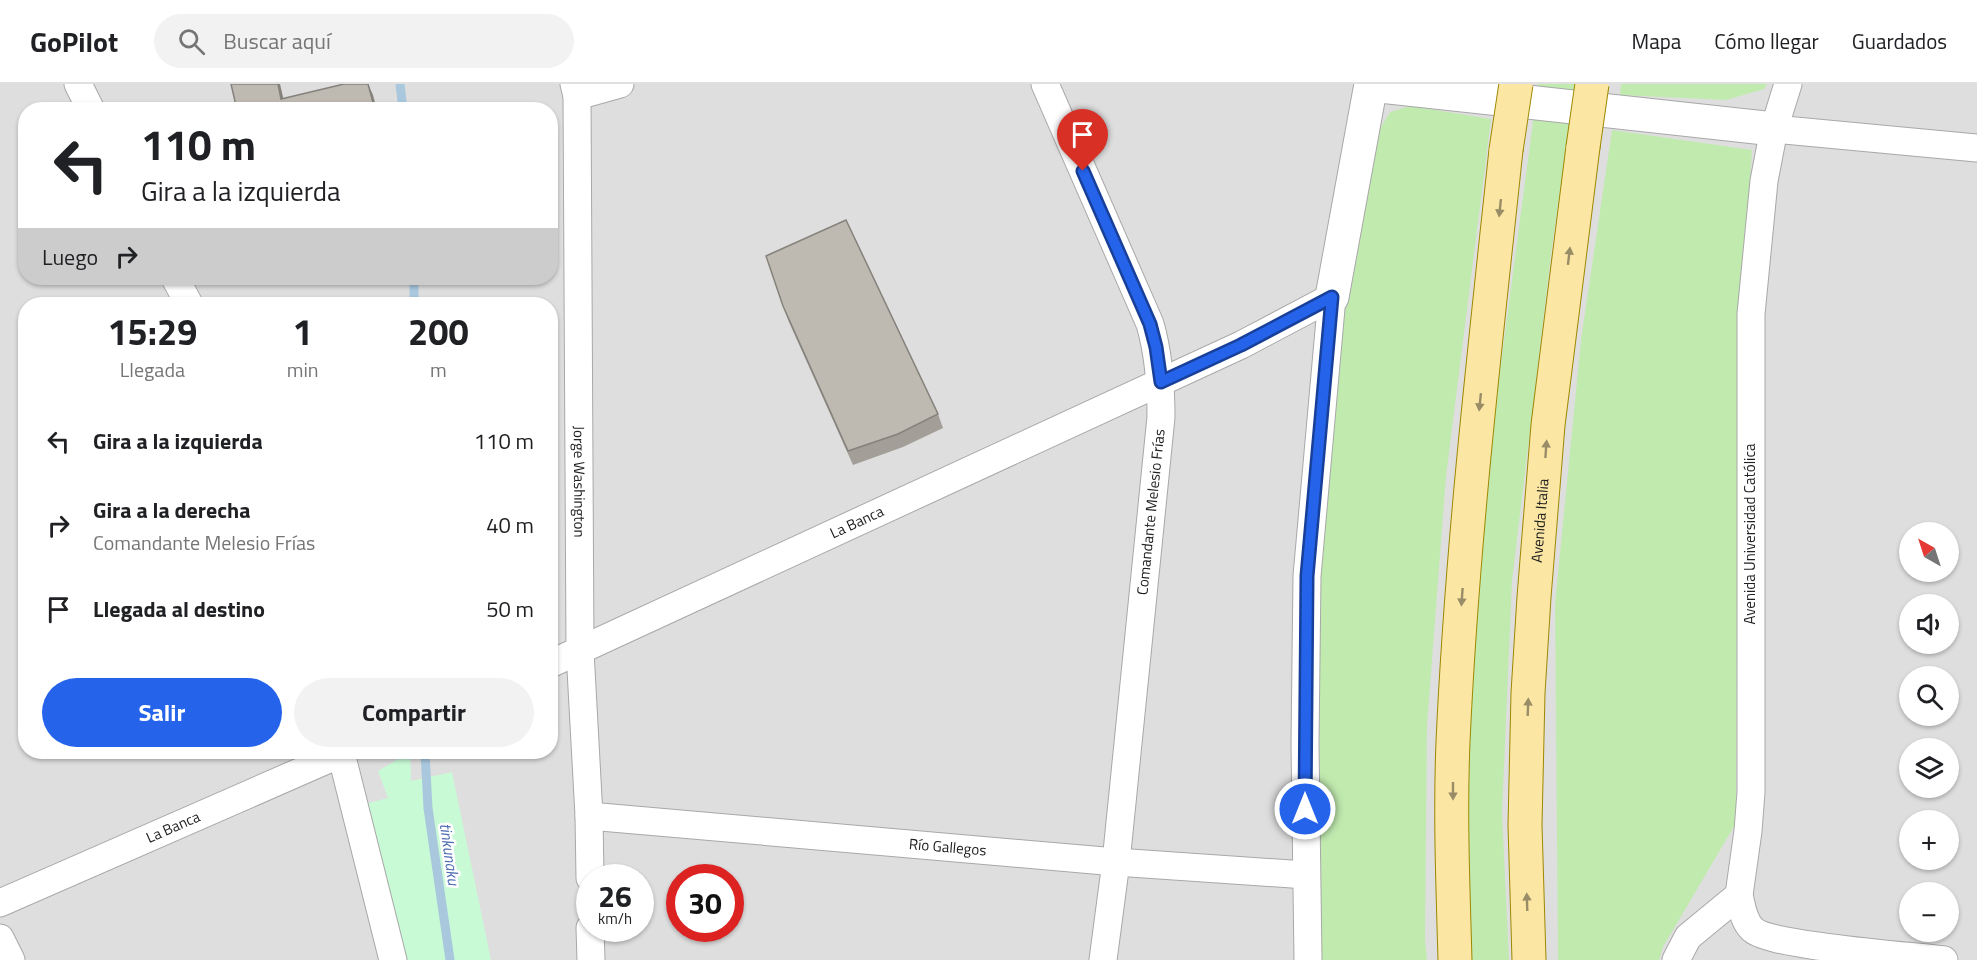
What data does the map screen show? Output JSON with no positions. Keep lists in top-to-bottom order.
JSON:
{
  "streets": {
    "main road": ["Avenida Italia"],
    "street": [
      "Jorge Washington",
      "Comandante Melesio Frías",
      "La Banca",
      "Avenida Universidad Católica",
      "Río Gallegos"
    ]
  },
  "crossings": [
    ["Jorge Washington", "La Banca"],
    ["Jorge Washington", "Río Gallegos"],
    ["Comandante Melesio Frías", "La Banca"],
    ["Comandante Melesio Frías", "Río Gallegos"]
  ],
  "water": ["tinkunaku"],
  "north": "top left",
  "page": {
    "header": "GoPilot",
    "search": "Buscar aquí",
    "nav": ["Mapa", "Cómo llegar", "Guardados"],
    "turn": ["110 m", "Gira a la izquierda"],
    "then": "Luego",
    "eta": [
      "15:29",
      "Llegada",
      "1",
      "min",
      "200",
      "m"
    ],
    "list": [
      {
        "name": "Gira a la izquierda",
        "value": "110 m"
      },
      {
        "name": "Gira a la derecha",
        "note": "Comandante Melesio Frías",
        "value": "40 m"
      },
      {
        "name": "Llegada al destino",
        "value": "50 m"
      }
    ],
    "map_buttons": ["+", "−"],
    "buttons": ["Salir", "Compartir"],
    "speed": "26 km/h",
    "limit": "30"
  }
}
